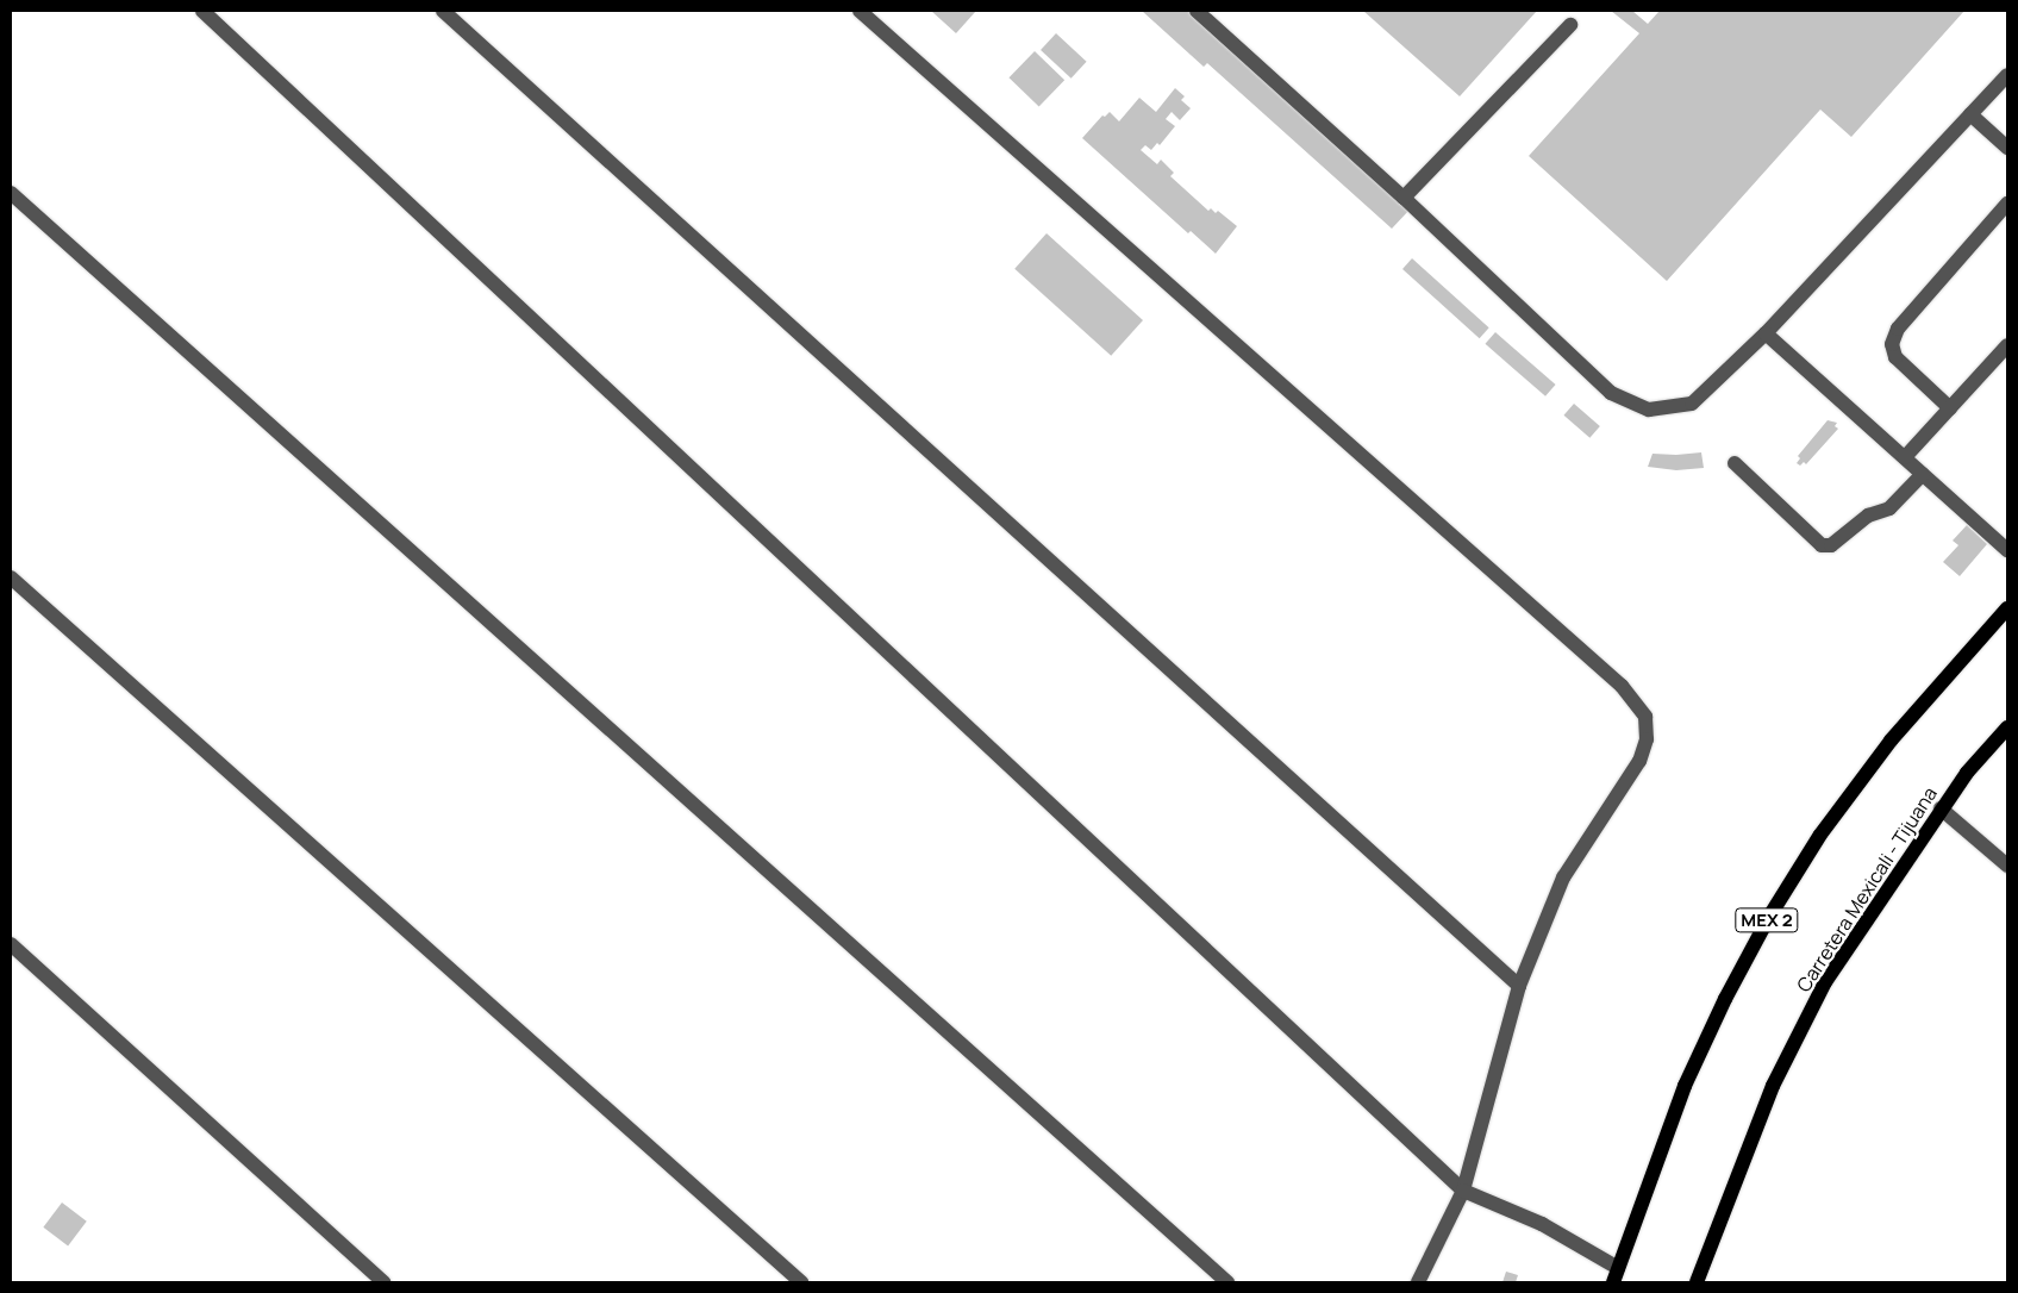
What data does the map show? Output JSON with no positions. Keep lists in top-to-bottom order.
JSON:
{
  "streets": {
    "main road": ["Carretera Mexicali - Tijuana", "MEX 2"]
  }
}
